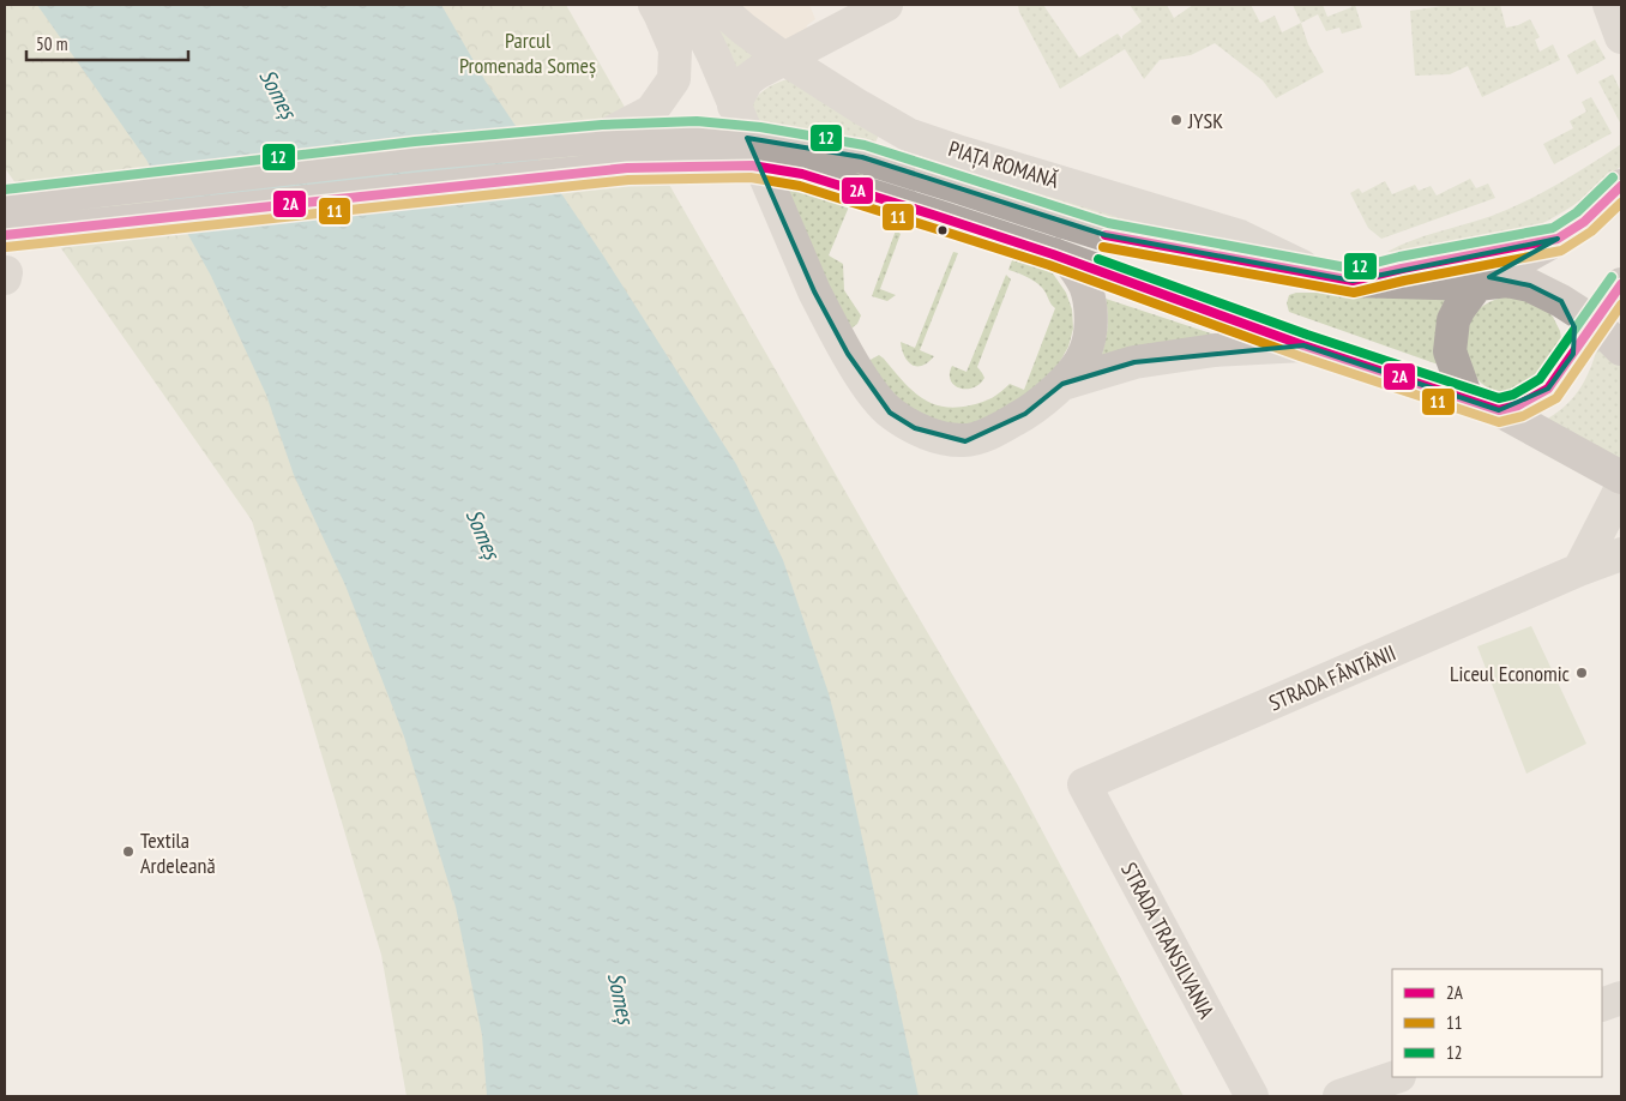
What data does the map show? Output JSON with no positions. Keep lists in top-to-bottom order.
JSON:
{
  "streets": {
    "main road": ["PIAȚA ROMANĂ"],
    "street": ["STRADA FÂNTÂNII", "STRADA TRANSILVANIA"]
  },
  "crossings": [
    ["STRADA FÂNTÂNII", "STRADA TRANSILVANIA"]
  ],
  "water": ["Someș"],
  "parks": ["Parcul Promenada Someș"],
  "places": ["JYSK", "Liceul Economic", "Textila Ardeleană"],
  "lines": ["transit line 12", "transit line 2A", "transit line 11"],
  "legend": ["2A", "11", "12"],
  "scale_bar": "50 m"
}
